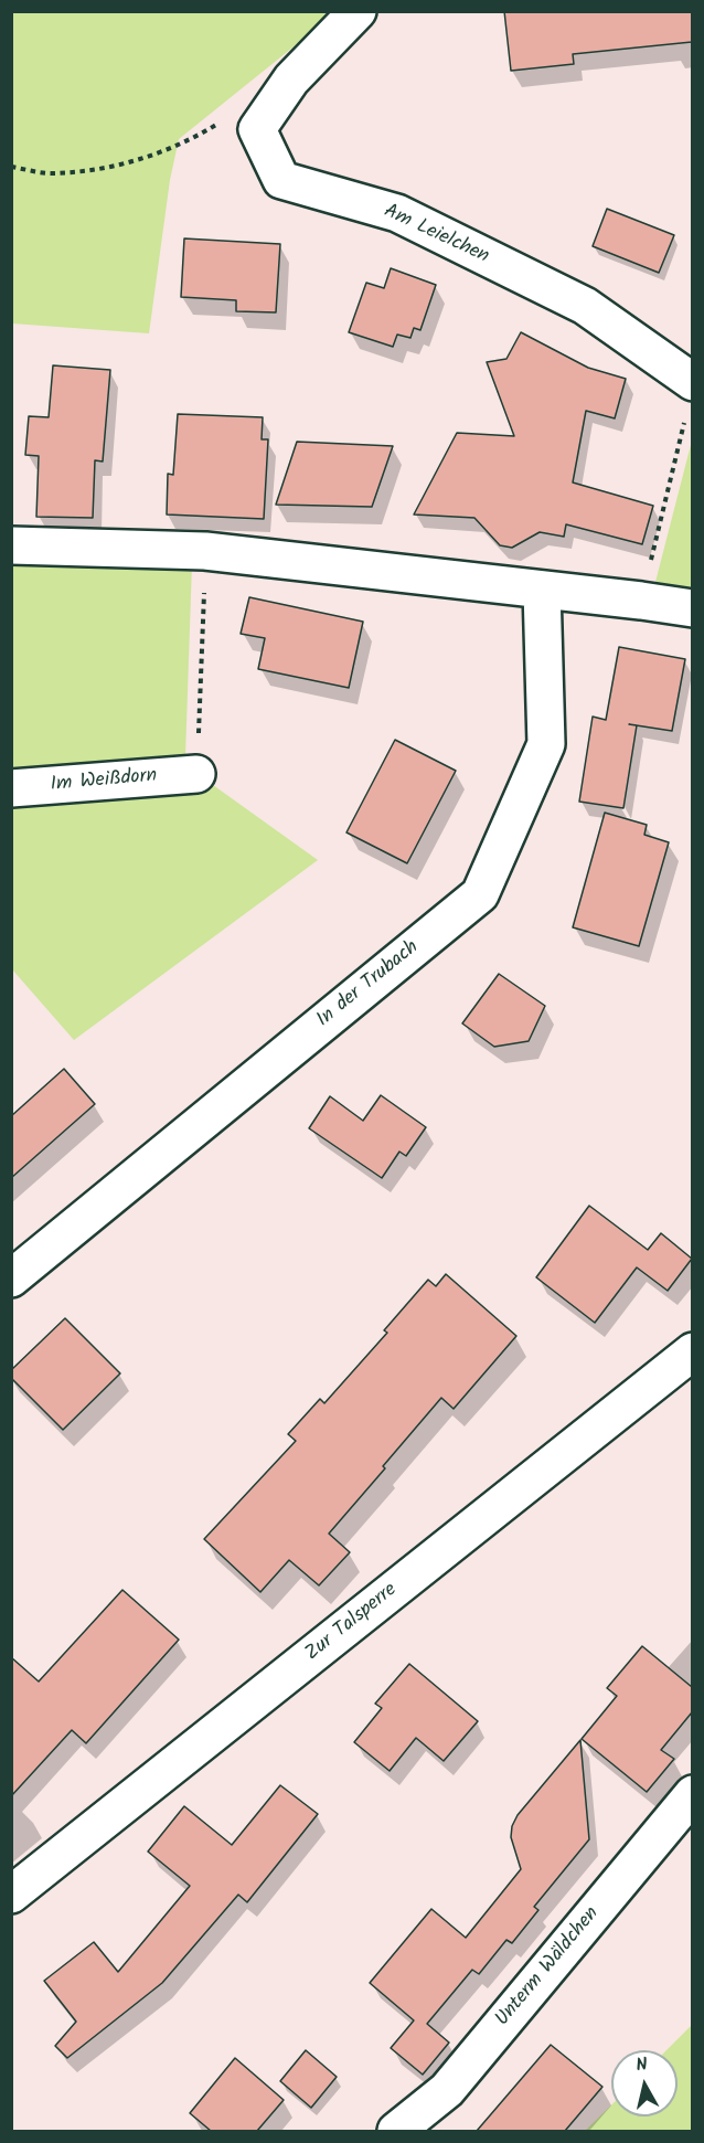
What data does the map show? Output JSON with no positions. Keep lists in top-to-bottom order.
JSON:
{
  "streets": {
    "street": [
      "Am Leielchen",
      "Im Weißdorn",
      "In der Trubach",
      "Zur Talsperre",
      "Unterm Wäldchen"
    ]
  },
  "north": "top"
}
